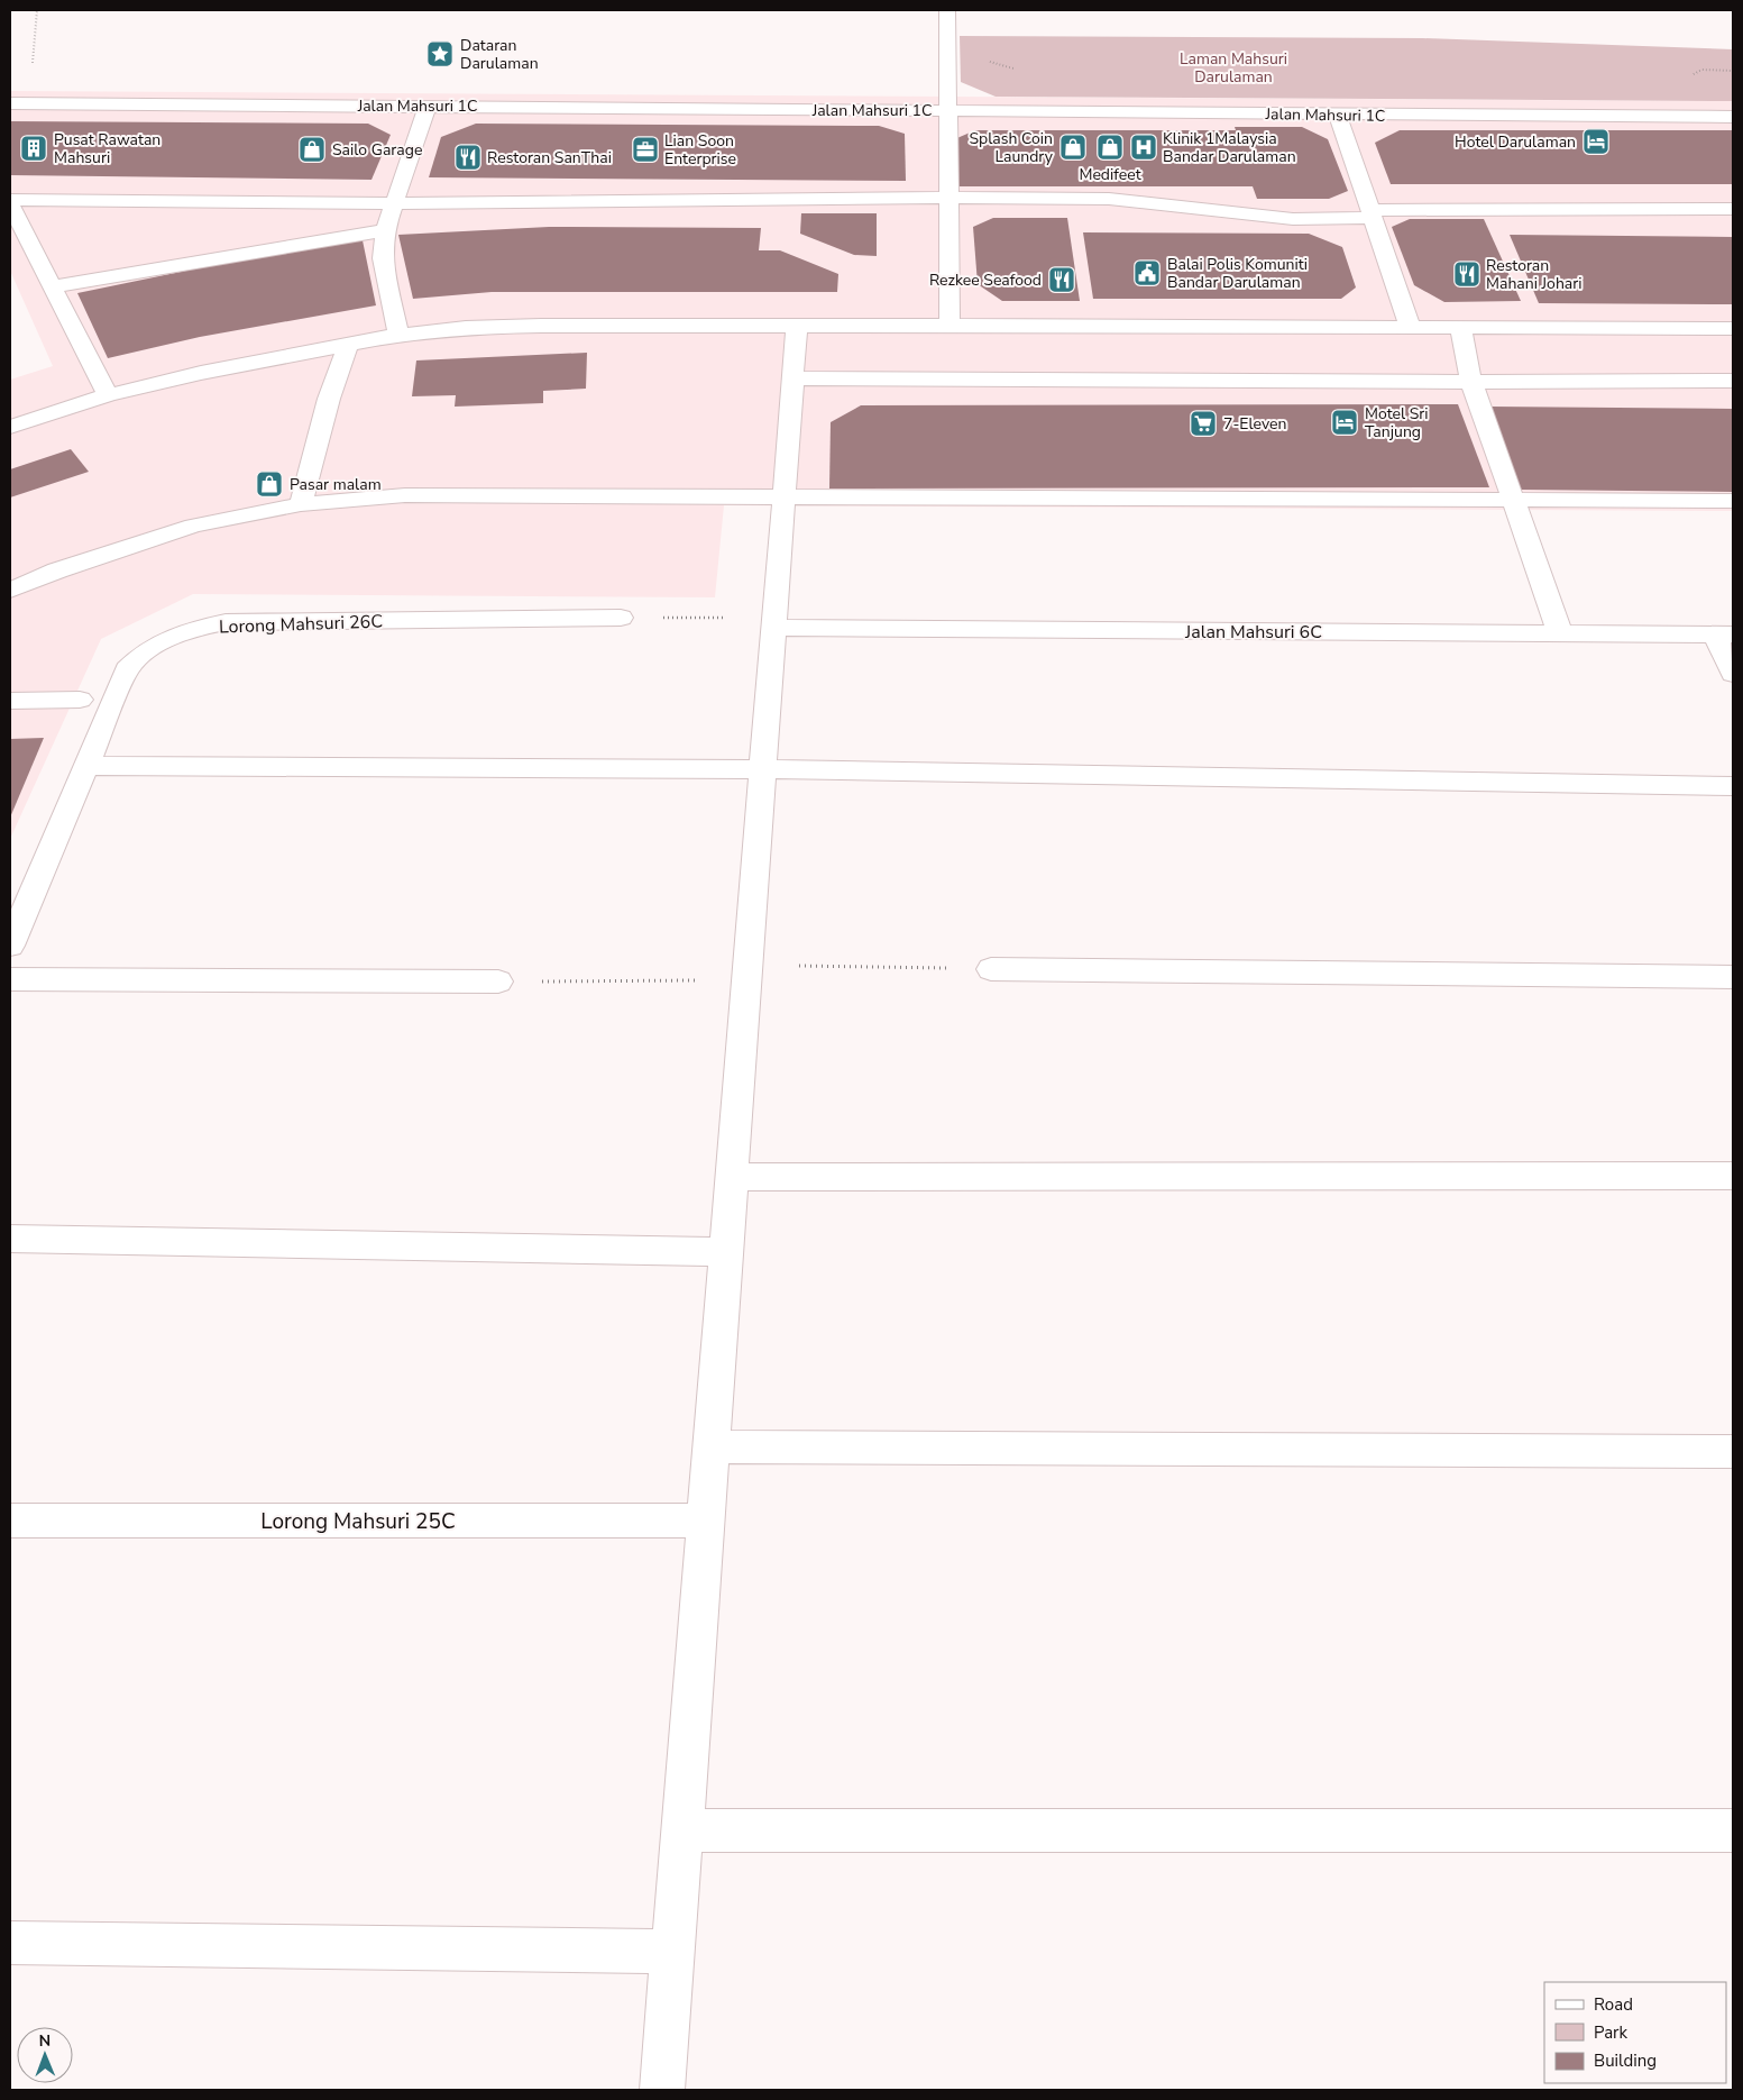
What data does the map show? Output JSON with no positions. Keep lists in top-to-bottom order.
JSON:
{
  "streets": {
    "street": [
      "Jalan Mahsuri 1C",
      "Lorong Mahsuri 26C",
      "Jalan Mahsuri 6C",
      "Lorong Mahsuri 25C"
    ]
  },
  "parks": ["Laman Mahsuri Darulaman"],
  "places": {
    "place": ["Dataran Darulaman"],
    "hotel": ["Hotel Darulaman", "Motel Sri Tanjung"],
    "shop": [
      "Splash Coin Laundry",
      "Medifeet",
      "Sailo Garage",
      "Pasar malam"
    ],
    "hospital": ["Klinik 1Malaysia Bandar Darulaman"],
    "building": ["Pusat Rawatan Mahsuri"],
    "office": ["Lian Soon Enterprise"],
    "restaurant": ["Restoran SanThai", "Restoran Mahani Johari", "Rezkee Seafood"],
    "public building": ["Balai Polis Komuniti Bandar Darulaman"],
    "supermarket": ["7-Eleven"]
  },
  "legend": ["Road", "Park", "Building"],
  "north": "top"
}
